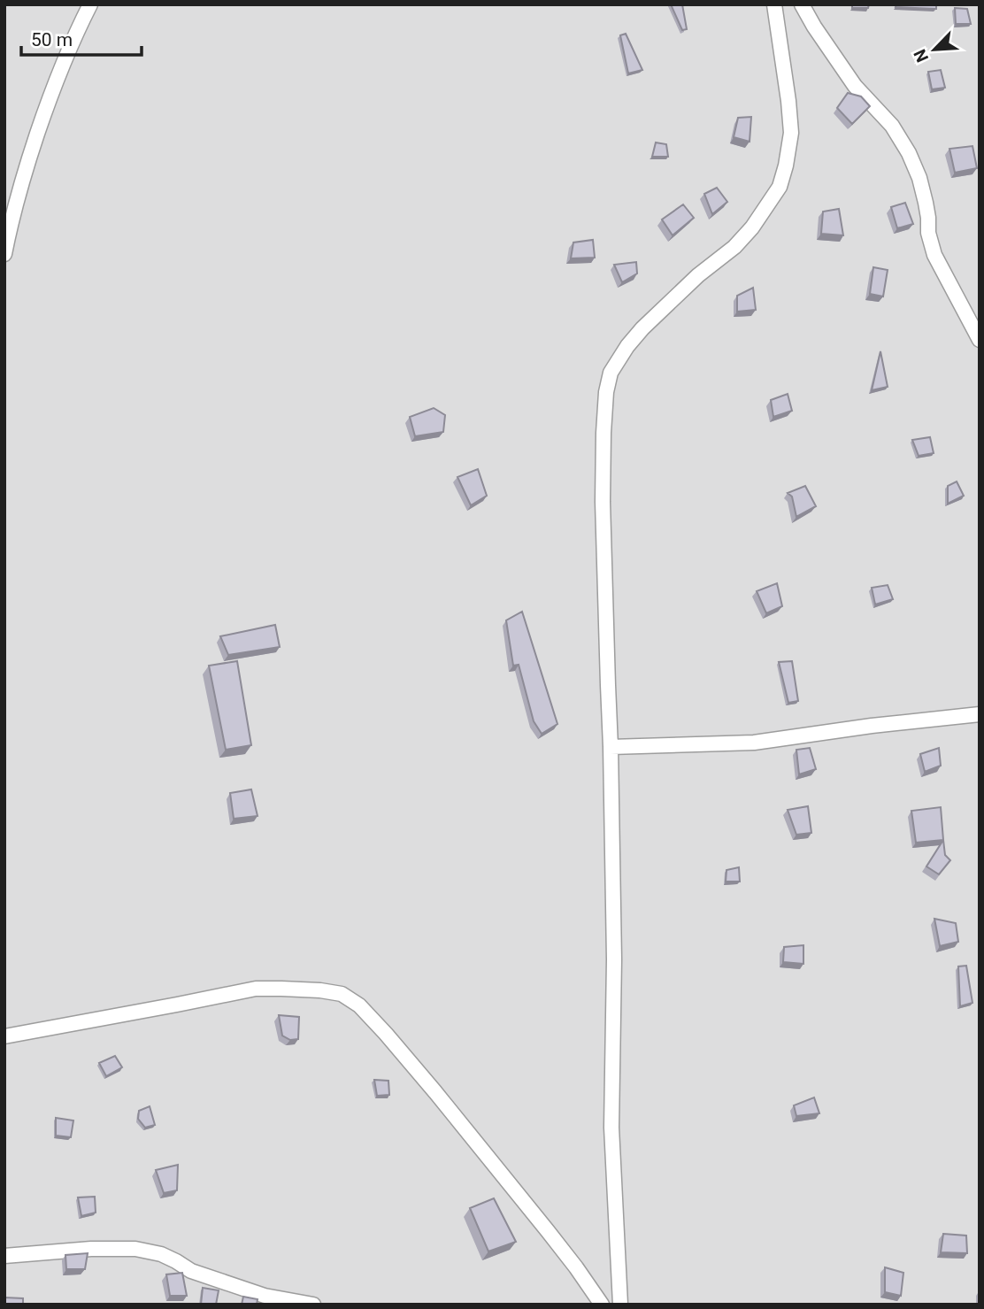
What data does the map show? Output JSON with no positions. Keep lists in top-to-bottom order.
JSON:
{
  "scale_bar": "50 m",
  "north": "bottom left"
}
